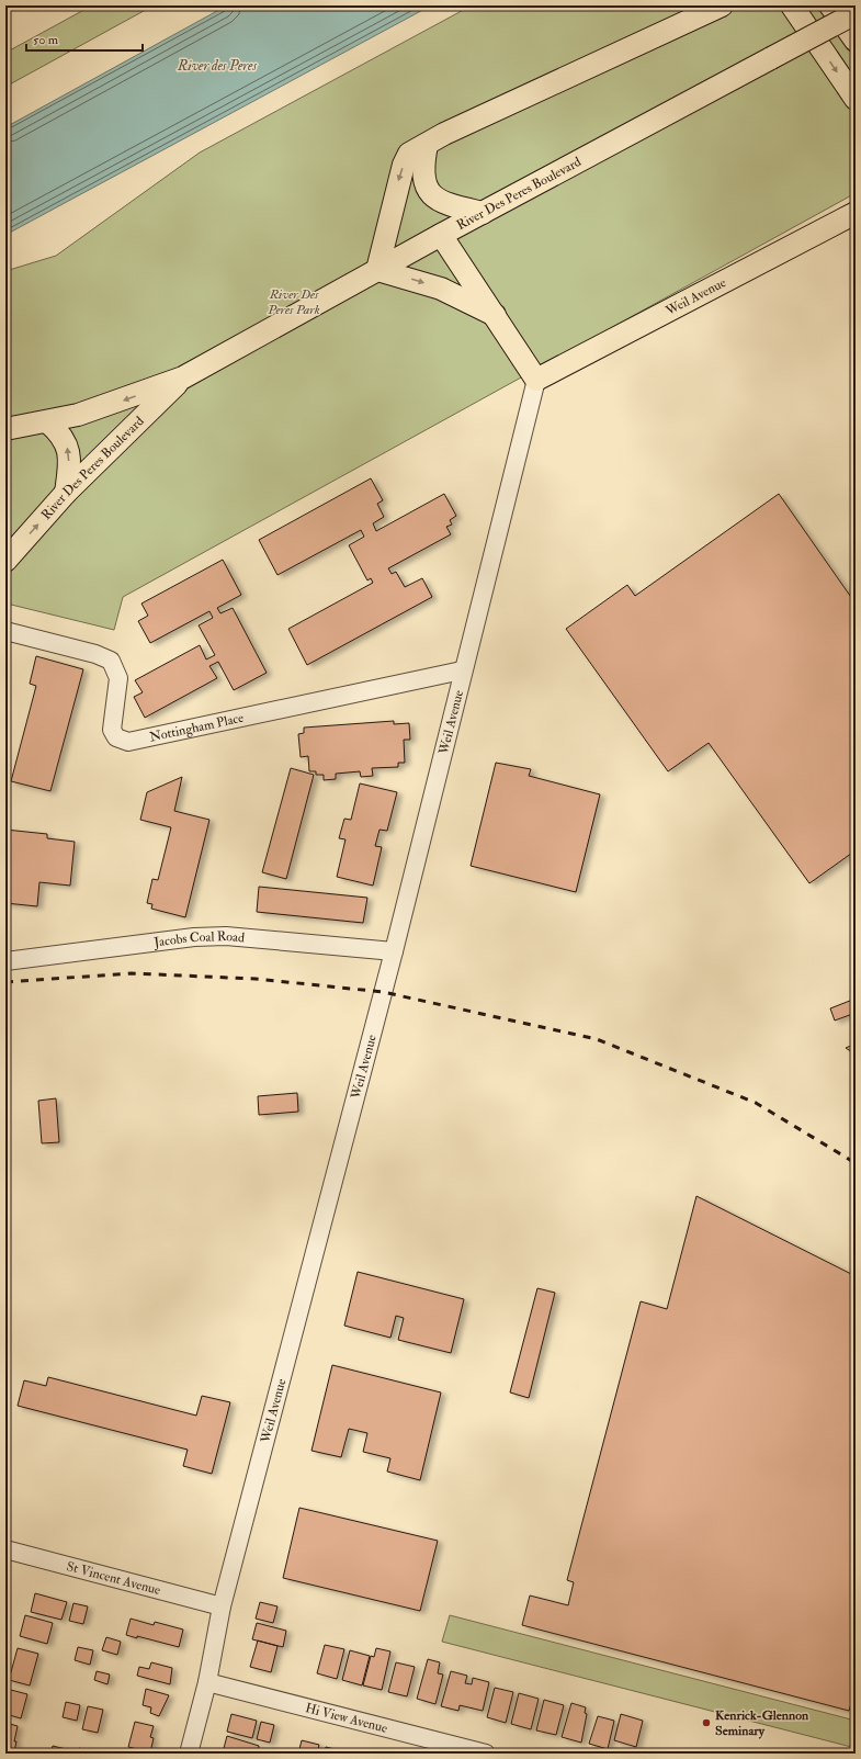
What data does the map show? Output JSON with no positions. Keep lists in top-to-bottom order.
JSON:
{
  "streets": {
    "main road": ["River Des Peres Boulevard", "Weil Avenue"],
    "street": [
      "Nottingham Place",
      "Jacobs Coal Road",
      "St Vincent Avenue",
      "Hi View Avenue"
    ]
  },
  "crossings": [
    ["Weil Avenue", "Nottingham Place"],
    ["Weil Avenue", "Jacobs Coal Road"],
    ["Weil Avenue", "St Vincent Avenue"],
    ["Weil Avenue", "Hi View Avenue"]
  ],
  "water": ["River des Peres"],
  "parks": ["River Des Peres Park"],
  "places": ["Kenrick-Glennon Seminary"],
  "scale_bar": "50 m"
}
